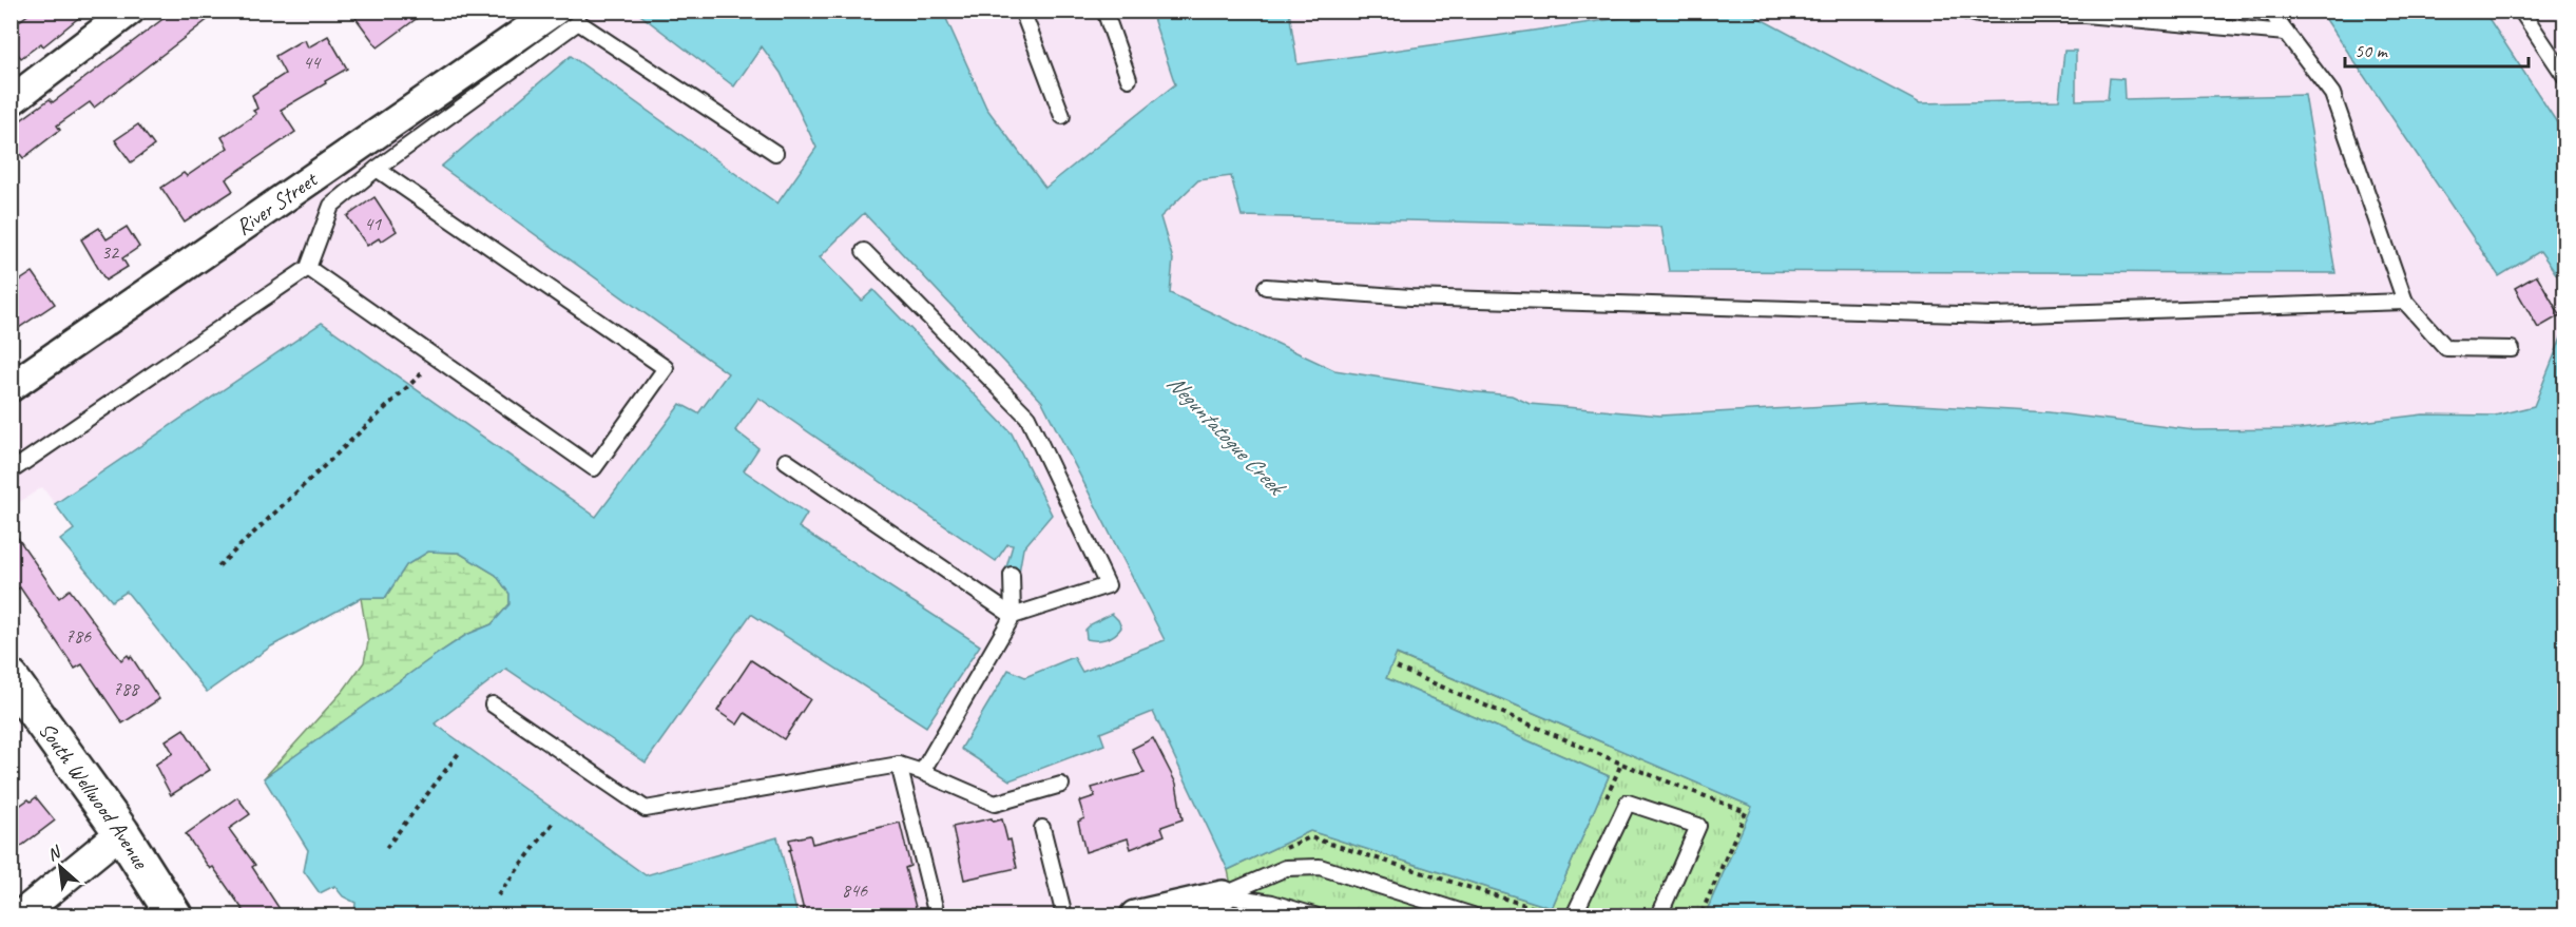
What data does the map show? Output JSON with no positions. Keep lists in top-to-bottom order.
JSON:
{
  "streets": {
    "street": ["River Street", "South Wellwood Avenue"]
  },
  "water": ["Neguntatogue Creek"],
  "house_numbers": [
    "44",
    "41",
    "32",
    "786",
    "788",
    "846"
  ],
  "scale_bar": "50 m",
  "north": "top left"
}
